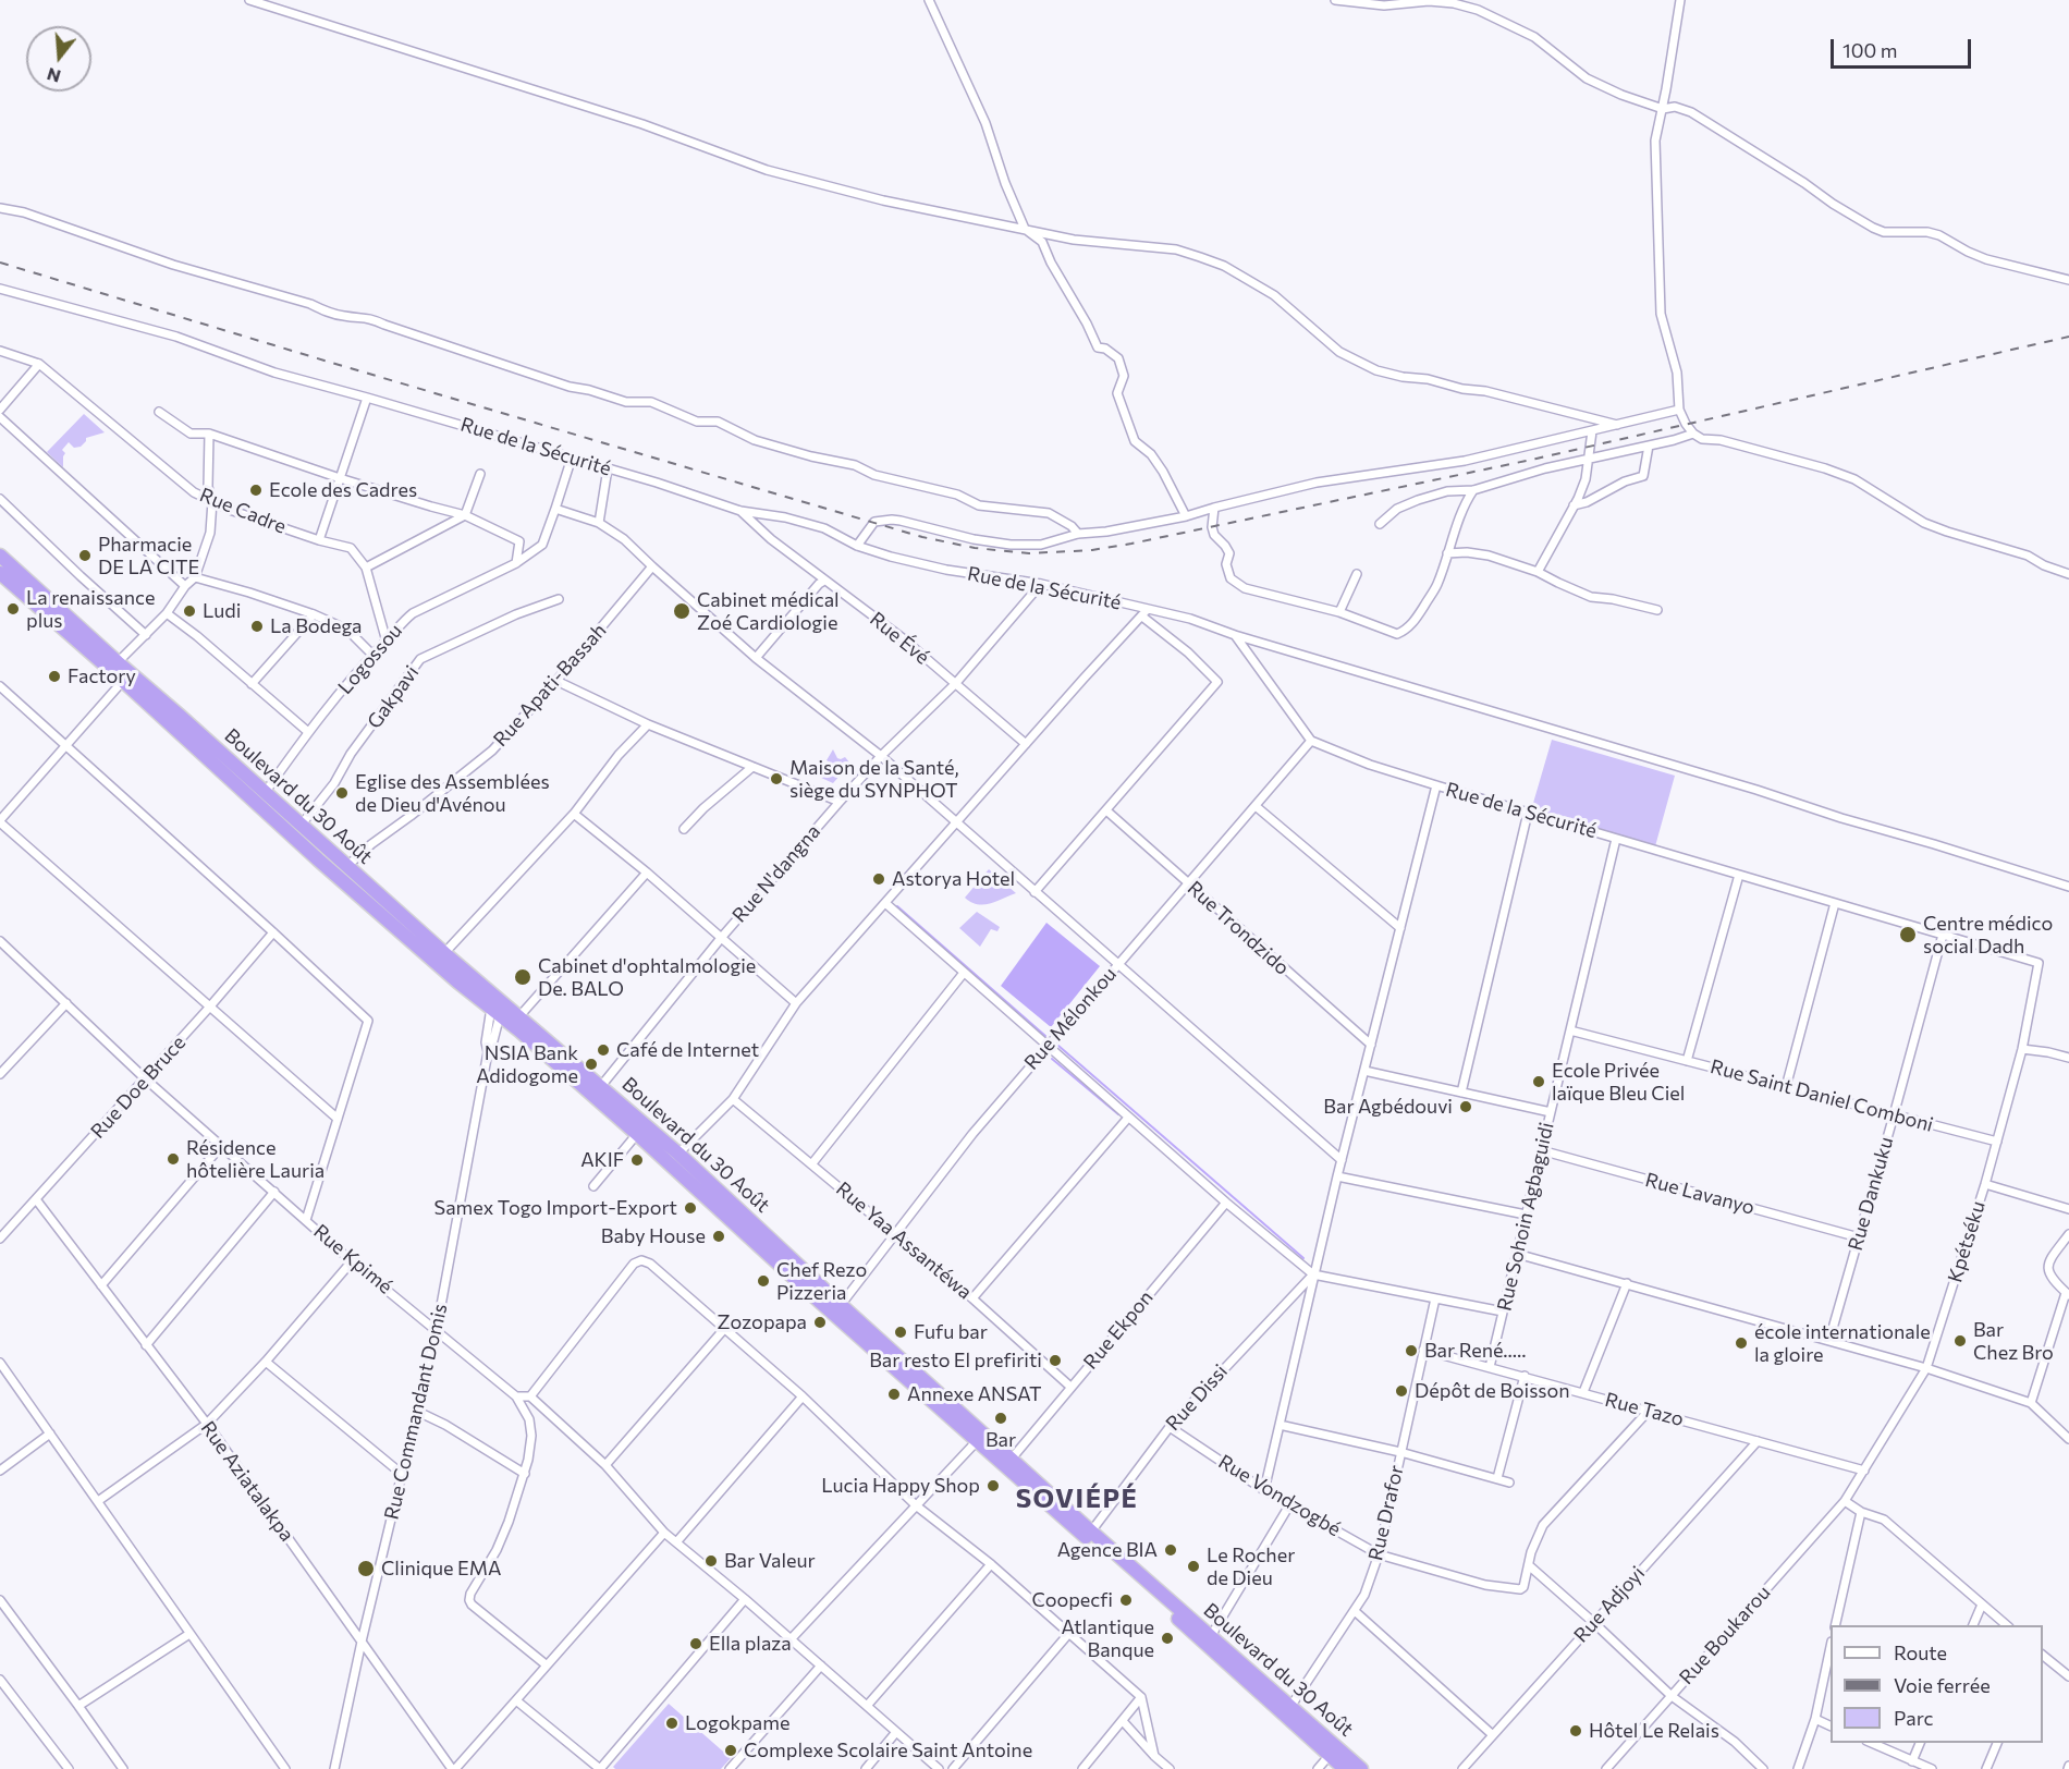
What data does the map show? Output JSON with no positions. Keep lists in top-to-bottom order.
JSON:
{
  "streets": {
    "highway": ["Boulevard du 30 Août"],
    "street": [
      "Rue de la Sécurité",
      "Rue Cadre",
      "Rue Évé",
      "Logossou",
      "Rue Apati-Bassah",
      "Gakpavi",
      "Rue N'dangna",
      "Rue Trondzido",
      "Rue Mélonkou",
      "Rue Doe Bruce",
      "Rue Saint Daniel Comboni",
      "Rue Lavanyo",
      "Rue Dankuku",
      "Rue Sohoin Agbaguidi",
      "Rue Yaa Assantéwa",
      "Kpétséku",
      "Rue Kpimé",
      "Rue Ekpon",
      "Rue Dissi",
      "Rue Tazo",
      "Rue Commandant Domis",
      "Rue Aziatalakpa",
      "Rue Vondzogbé",
      "Rue Drafor",
      "Rue Adjoyi",
      "Rue Boukarou"
    ]
  },
  "crossings": [
    ["Rue de la Sécurité", "Rue Évé"],
    ["Rue de la Sécurité", "Rue N'dangna"],
    ["Rue de la Sécurité", "Rue Mélonkou"],
    ["Rue de la Sécurité", "Rue Dankuku"],
    ["Rue de la Sécurité", "Rue Sohoin Agbaguidi"],
    ["Rue de la Sécurité", "Kpétséku"],
    ["Rue Évé", "Rue N'dangna"],
    ["Logossou", "Boulevard du 30 Août"],
    ["Rue Apati-Bassah", "Boulevard du 30 Août"],
    ["Gakpavi", "Boulevard du 30 Août"],
    ["Boulevard du 30 Août", "Rue N'dangna"],
    ["Boulevard du 30 Août", "Rue Mélonkou"],
    ["Boulevard du 30 Août", "Rue Ekpon"],
    ["Boulevard du 30 Août", "Rue Dissi"],
    ["Boulevard du 30 Août", "Rue Commandant Domis"],
    ["Boulevard du 30 Août", "Rue Drafor"],
    ["Rue Trondzido", "Rue Mélonkou"],
    ["Rue Mélonkou", "Rue Yaa Assantéwa"],
    ["Rue Doe Bruce", "Rue Kpimé"],
    ["Rue Doe Bruce", "Rue Aziatalakpa"],
    ["Rue Saint Daniel Comboni", "Rue Dankuku"],
    ["Rue Saint Daniel Comboni", "Rue Sohoin Agbaguidi"],
    ["Rue Saint Daniel Comboni", "Kpétséku"],
    ["Rue Lavanyo", "Rue Dankuku"],
    ["Rue Lavanyo", "Rue Sohoin Agbaguidi"],
    ["Rue Sohoin Agbaguidi", "Rue Tazo"],
    ["Rue Yaa Assantéwa", "Rue Ekpon"],
    ["Kpétséku", "Rue Tazo"],
    ["Kpétséku", "Rue Boukarou"],
    ["Rue Kpimé", "Rue Commandant Domis"],
    ["Rue Dissi", "Rue Vondzogbé"],
    ["Rue Tazo", "Rue Drafor"],
    ["Rue Tazo", "Rue Adjoyi"],
    ["Rue Commandant Domis", "Rue Aziatalakpa"],
    ["Rue Vondzogbé", "Rue Drafor"]
  ],
  "districts": ["SOVIÉPÉ"],
  "places": [
    "Ecole des Cadres",
    "Pharmacie DE LA CITE",
    "La renaissance plus",
    "Ludi",
    "Cabinet médical Zoé Cardiologie",
    "La Bodega",
    "Factory",
    "Maison de la Santé, siège du SYNPHOT",
    "Eglise des Assemblées de Dieu d'Avénou",
    "Astorya Hotel",
    "Centre médico social Dadh",
    "Cabinet d'ophtalmologie De. BALO",
    "Café de Internet",
    "NSIA Bank Adidogome",
    "Ecole Privée laïque Bleu Ciel",
    "Bar Agbédouvi",
    "Résidence hôtelière Lauria",
    "AKIF",
    "Samex Togo Import-Export",
    "Baby House",
    "Chef Rezo Pizzeria",
    "Zozopapa",
    "Fufu bar",
    "Bar Chez Bro",
    "école internationale la gloire",
    "Bar René.....",
    "Bar resto El prefiriti",
    "Dépôt de Boisson",
    "Annexe ANSAT",
    "Bar",
    "Lucia Happy Shop",
    "Agence BIA",
    "Bar Valeur",
    "Le Rocher de Dieu",
    "Clinique EMA",
    "Coopecfi",
    "Atlantique Banque",
    "Ella plaza",
    "Logokpame",
    "Hôtel Le Relais",
    "Complexe Scolaire Saint Antoine"
  ],
  "legend": ["Route", "Voie ferrée", "Parc"],
  "scale_bar": "100 m",
  "north": "bottom"
}
